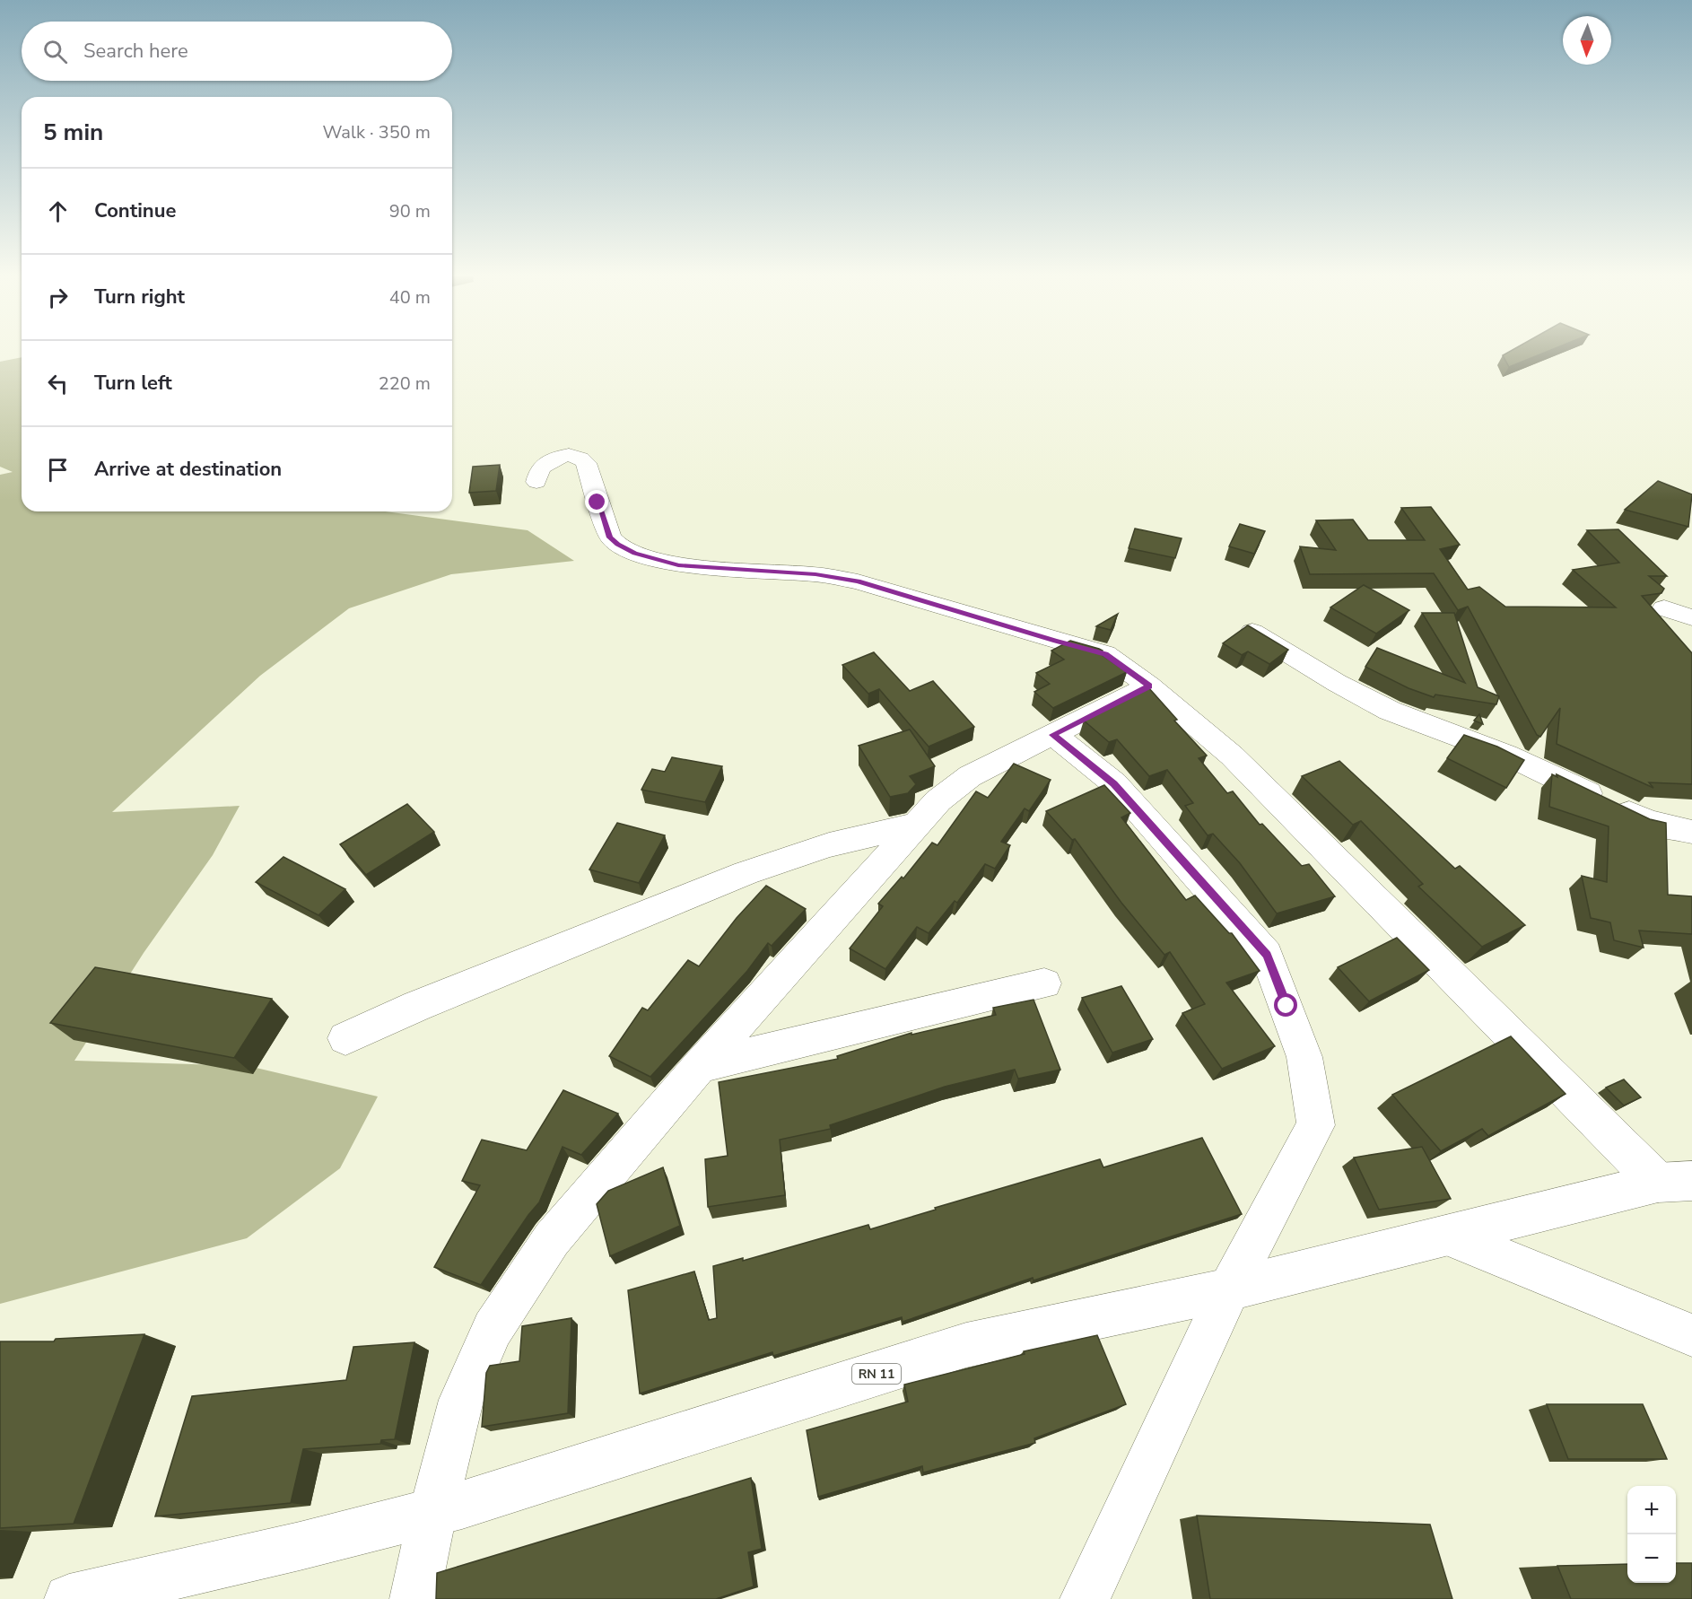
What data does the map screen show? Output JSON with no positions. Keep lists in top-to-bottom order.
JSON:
{
  "streets": {
    "street": ["RN 11"]
  },
  "north": "bottom",
  "page": {
    "search": "Search here",
    "heading": ["5 min", "Walk · 350 m"],
    "list": [
      ["Continue", "90 m"],
      ["Turn right", "40 m"],
      ["Turn left", "220 m"],
      "Arrive at destination"
    ],
    "map_buttons": ["+", "−"]
  }
}
